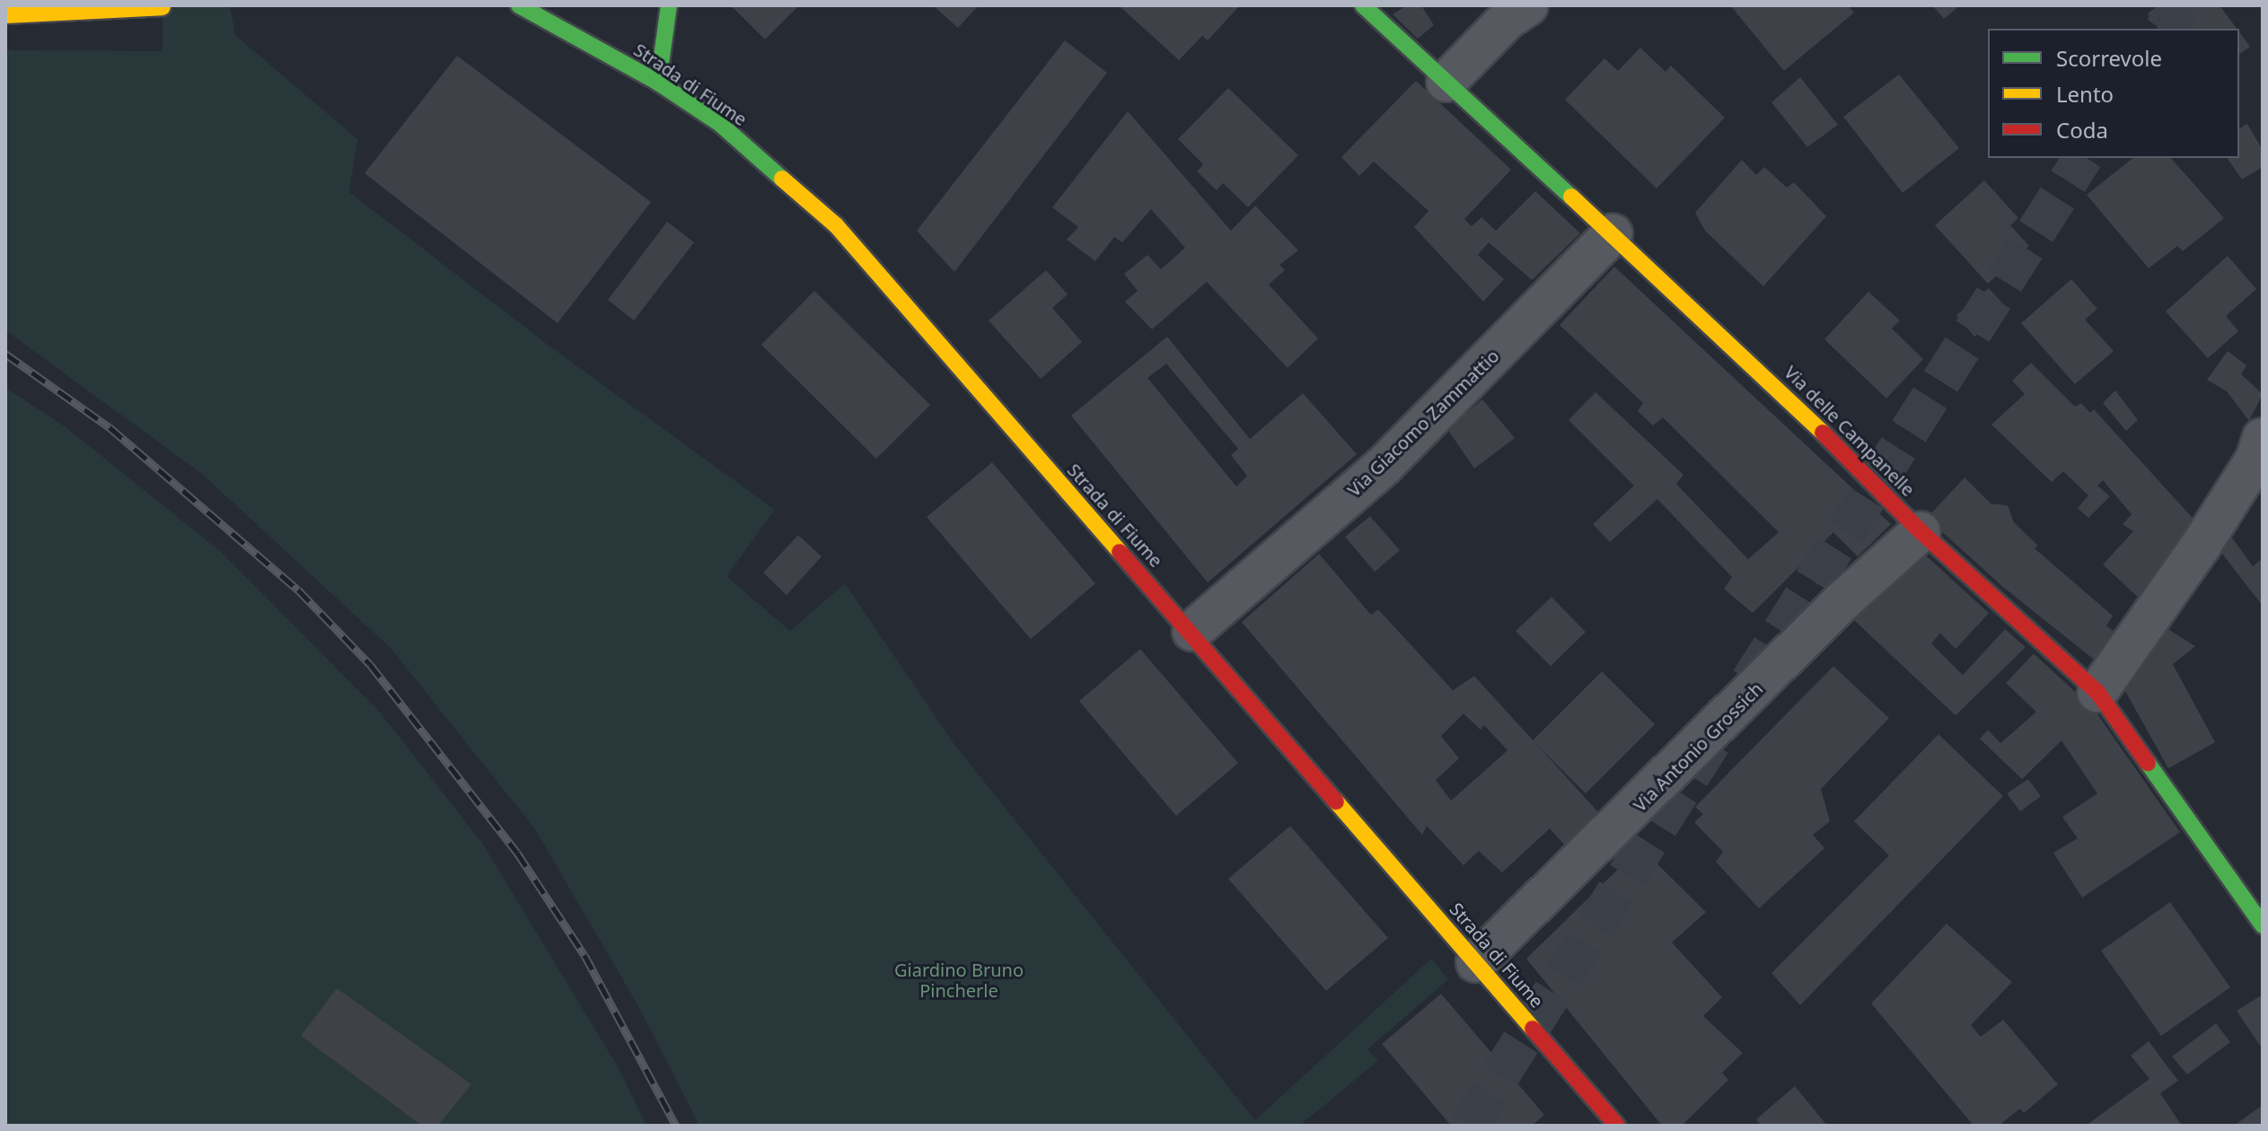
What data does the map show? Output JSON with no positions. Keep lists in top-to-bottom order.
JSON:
{
  "streets": {
    "main road": ["Strada di Fiume", "Via delle Campanelle"],
    "street": ["Via Giacomo Zammattio", "Via Antonio Grossich"]
  },
  "crossings": [
    ["Strada di Fiume", "Via Giacomo Zammattio"],
    ["Strada di Fiume", "Via Antonio Grossich"],
    ["Via Giacomo Zammattio", "Via delle Campanelle"],
    ["Via delle Campanelle", "Via Antonio Grossich"]
  ],
  "parks": ["Giardino Bruno Pincherle"],
  "legend": ["Scorrevole", "Lento", "Coda"]
}
